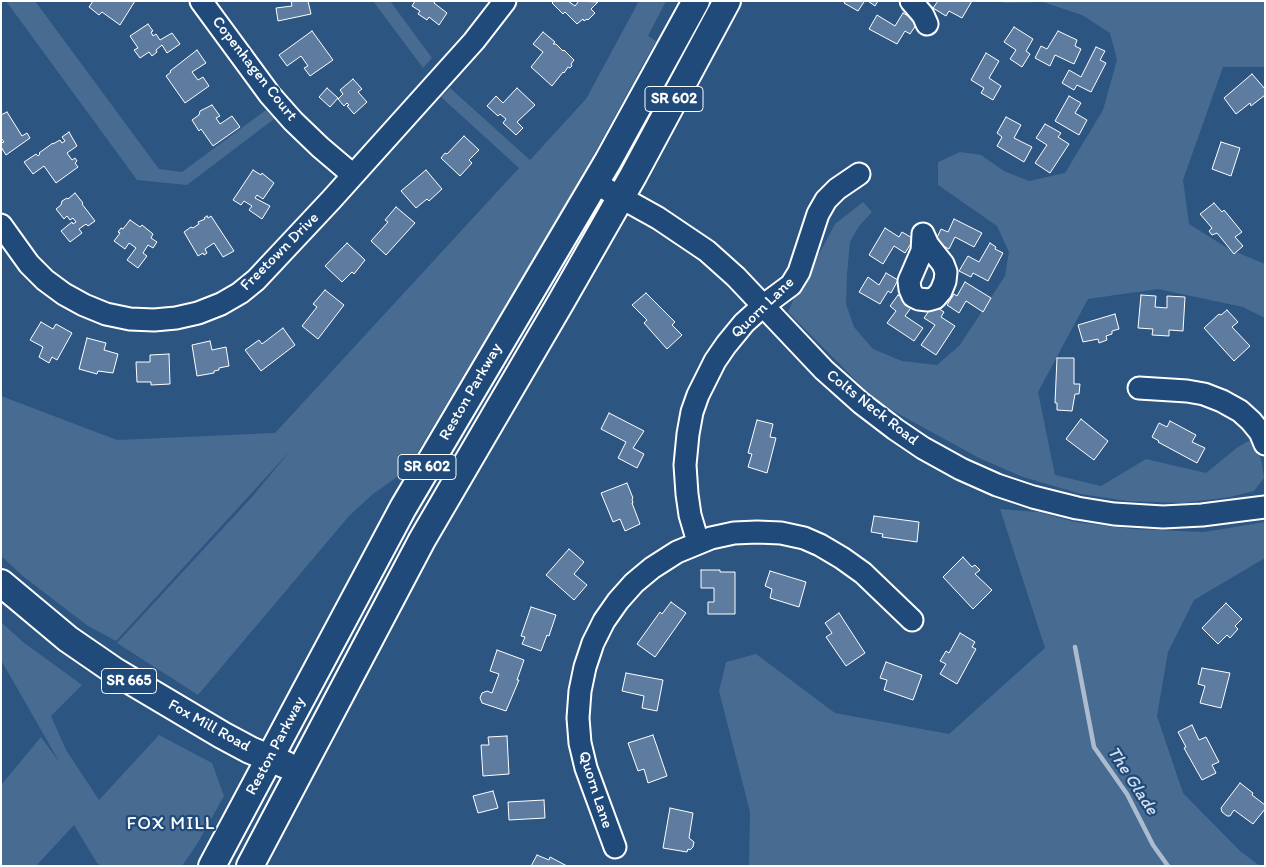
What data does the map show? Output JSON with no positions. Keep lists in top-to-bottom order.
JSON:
{
  "streets": {
    "main road": [
      "SR 602",
      "Reston Parkway",
      "SR 665",
      "Fox Mill Road"
    ],
    "street": [
      "Copenhagen Court",
      "Freetown Drive",
      "Quorn Lane",
      "Colts Neck Road"
    ]
  },
  "crossings": [
    ["Copenhagen Court", "Freetown Drive"],
    ["Quorn Lane", "Colts Neck Road"],
    ["Reston Parkway", "Colts Neck Road"],
    ["Reston Parkway", "Fox Mill Road"]
  ],
  "districts": ["FOX MILL"],
  "water": ["The Glade"]
}
